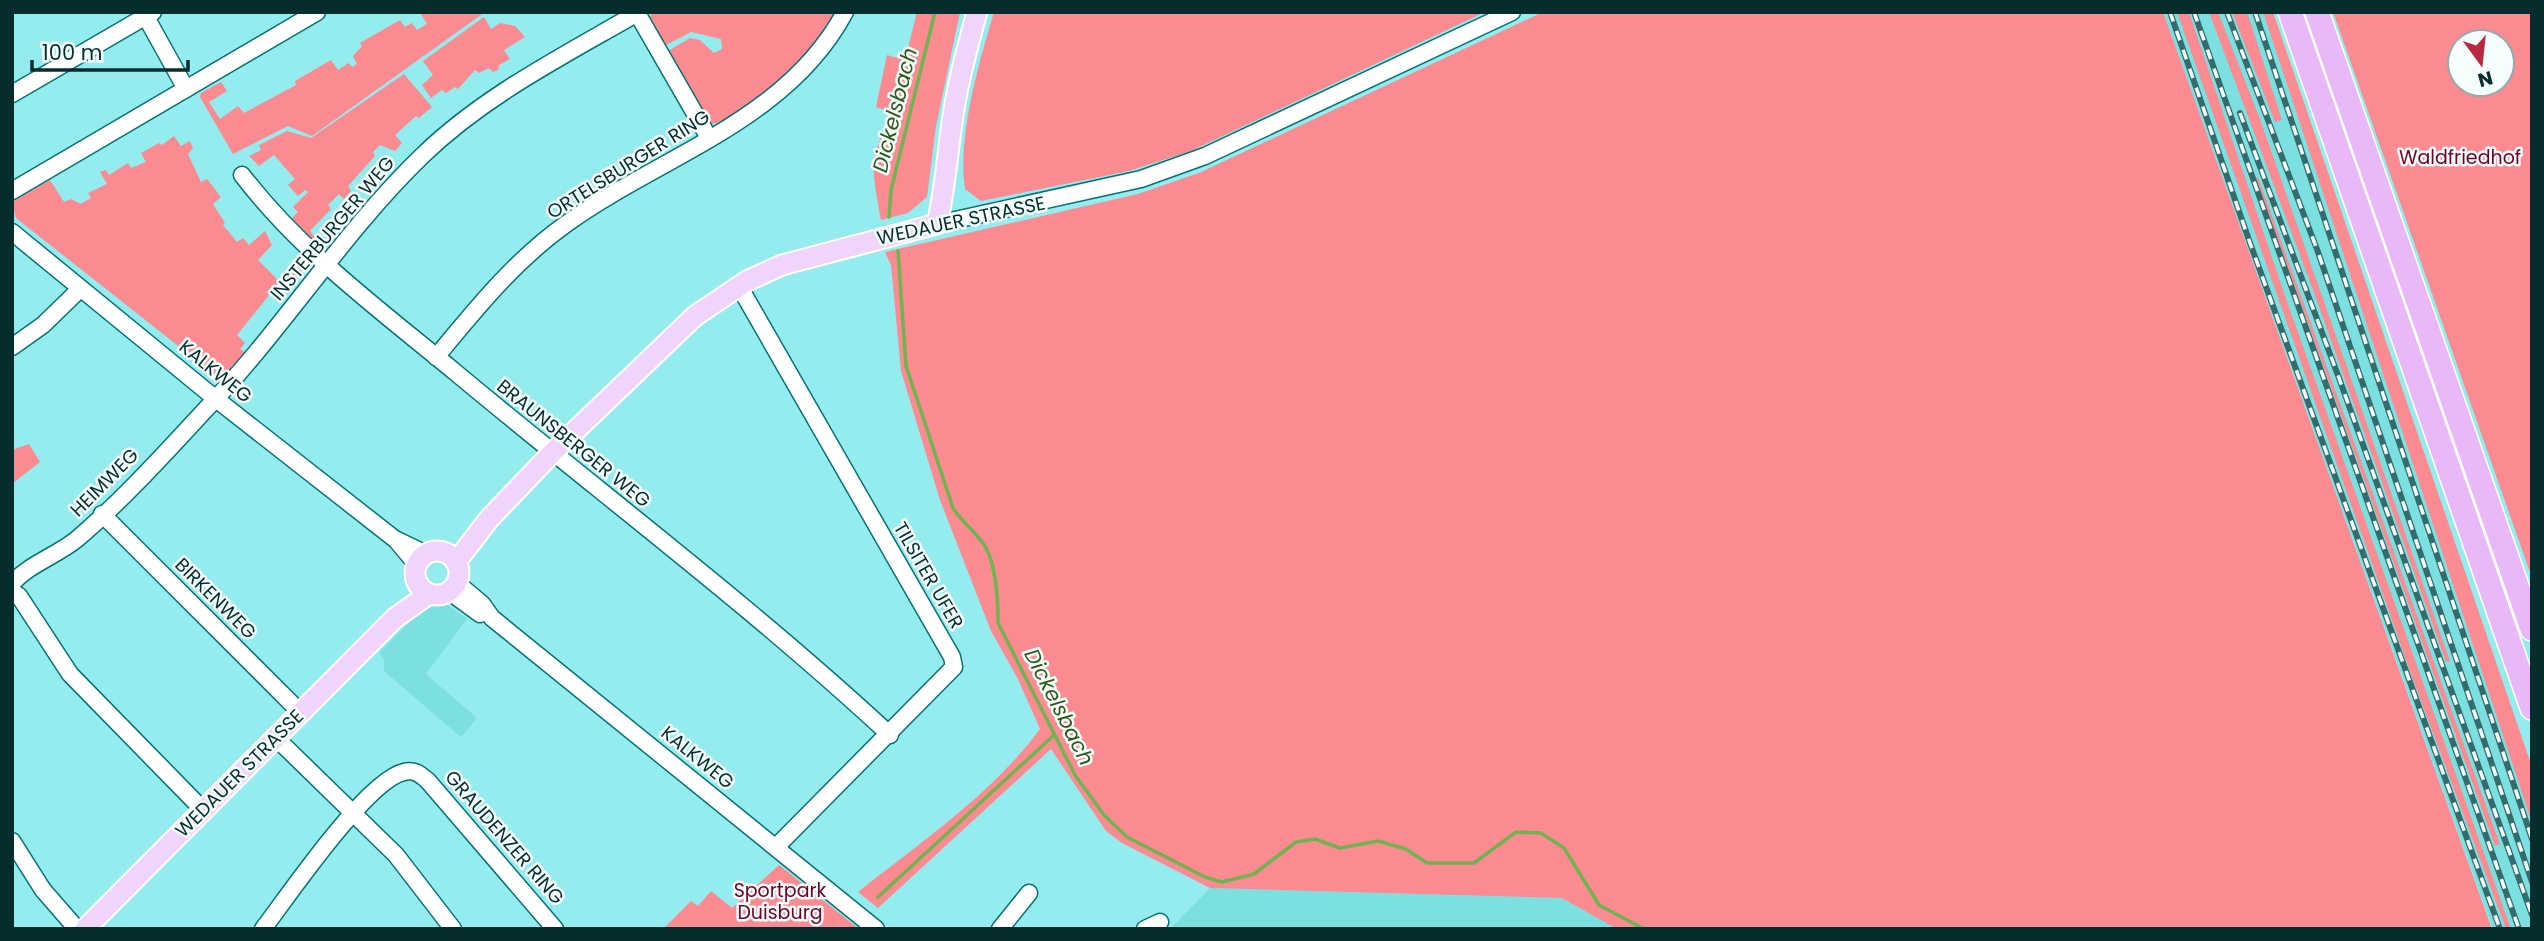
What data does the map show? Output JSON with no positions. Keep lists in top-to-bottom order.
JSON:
{
  "streets": {
    "main road": ["WEDAUER STRASSE"],
    "street": [
      "ORTELSBURGER RING",
      "INSTERBURGER WEG",
      "KALKWEG",
      "BRAUNSBERGER WEG",
      "HEIMWEG",
      "TILSITER UFER",
      "BIRKENWEG",
      "GRAUDENZER RING"
    ]
  },
  "crossings": [
    ["ORTELSBURGER RING", "BRAUNSBERGER WEG"],
    ["WEDAUER STRASSE", "KALKWEG"],
    ["WEDAUER STRASSE", "BRAUNSBERGER WEG"],
    ["WEDAUER STRASSE", "TILSITER UFER"],
    ["WEDAUER STRASSE", "BIRKENWEG"],
    ["INSTERBURGER WEG", "KALKWEG"],
    ["INSTERBURGER WEG", "BRAUNSBERGER WEG"],
    ["INSTERBURGER WEG", "HEIMWEG"],
    ["KALKWEG", "HEIMWEG"],
    ["KALKWEG", "TILSITER UFER"],
    ["BRAUNSBERGER WEG", "TILSITER UFER"],
    ["HEIMWEG", "BIRKENWEG"]
  ],
  "water": ["Dickelsbach"],
  "parks": ["Waldfriedhof", "Sportpark Duisburg"],
  "scale_bar": "100 m",
  "north": "bottom"
}
